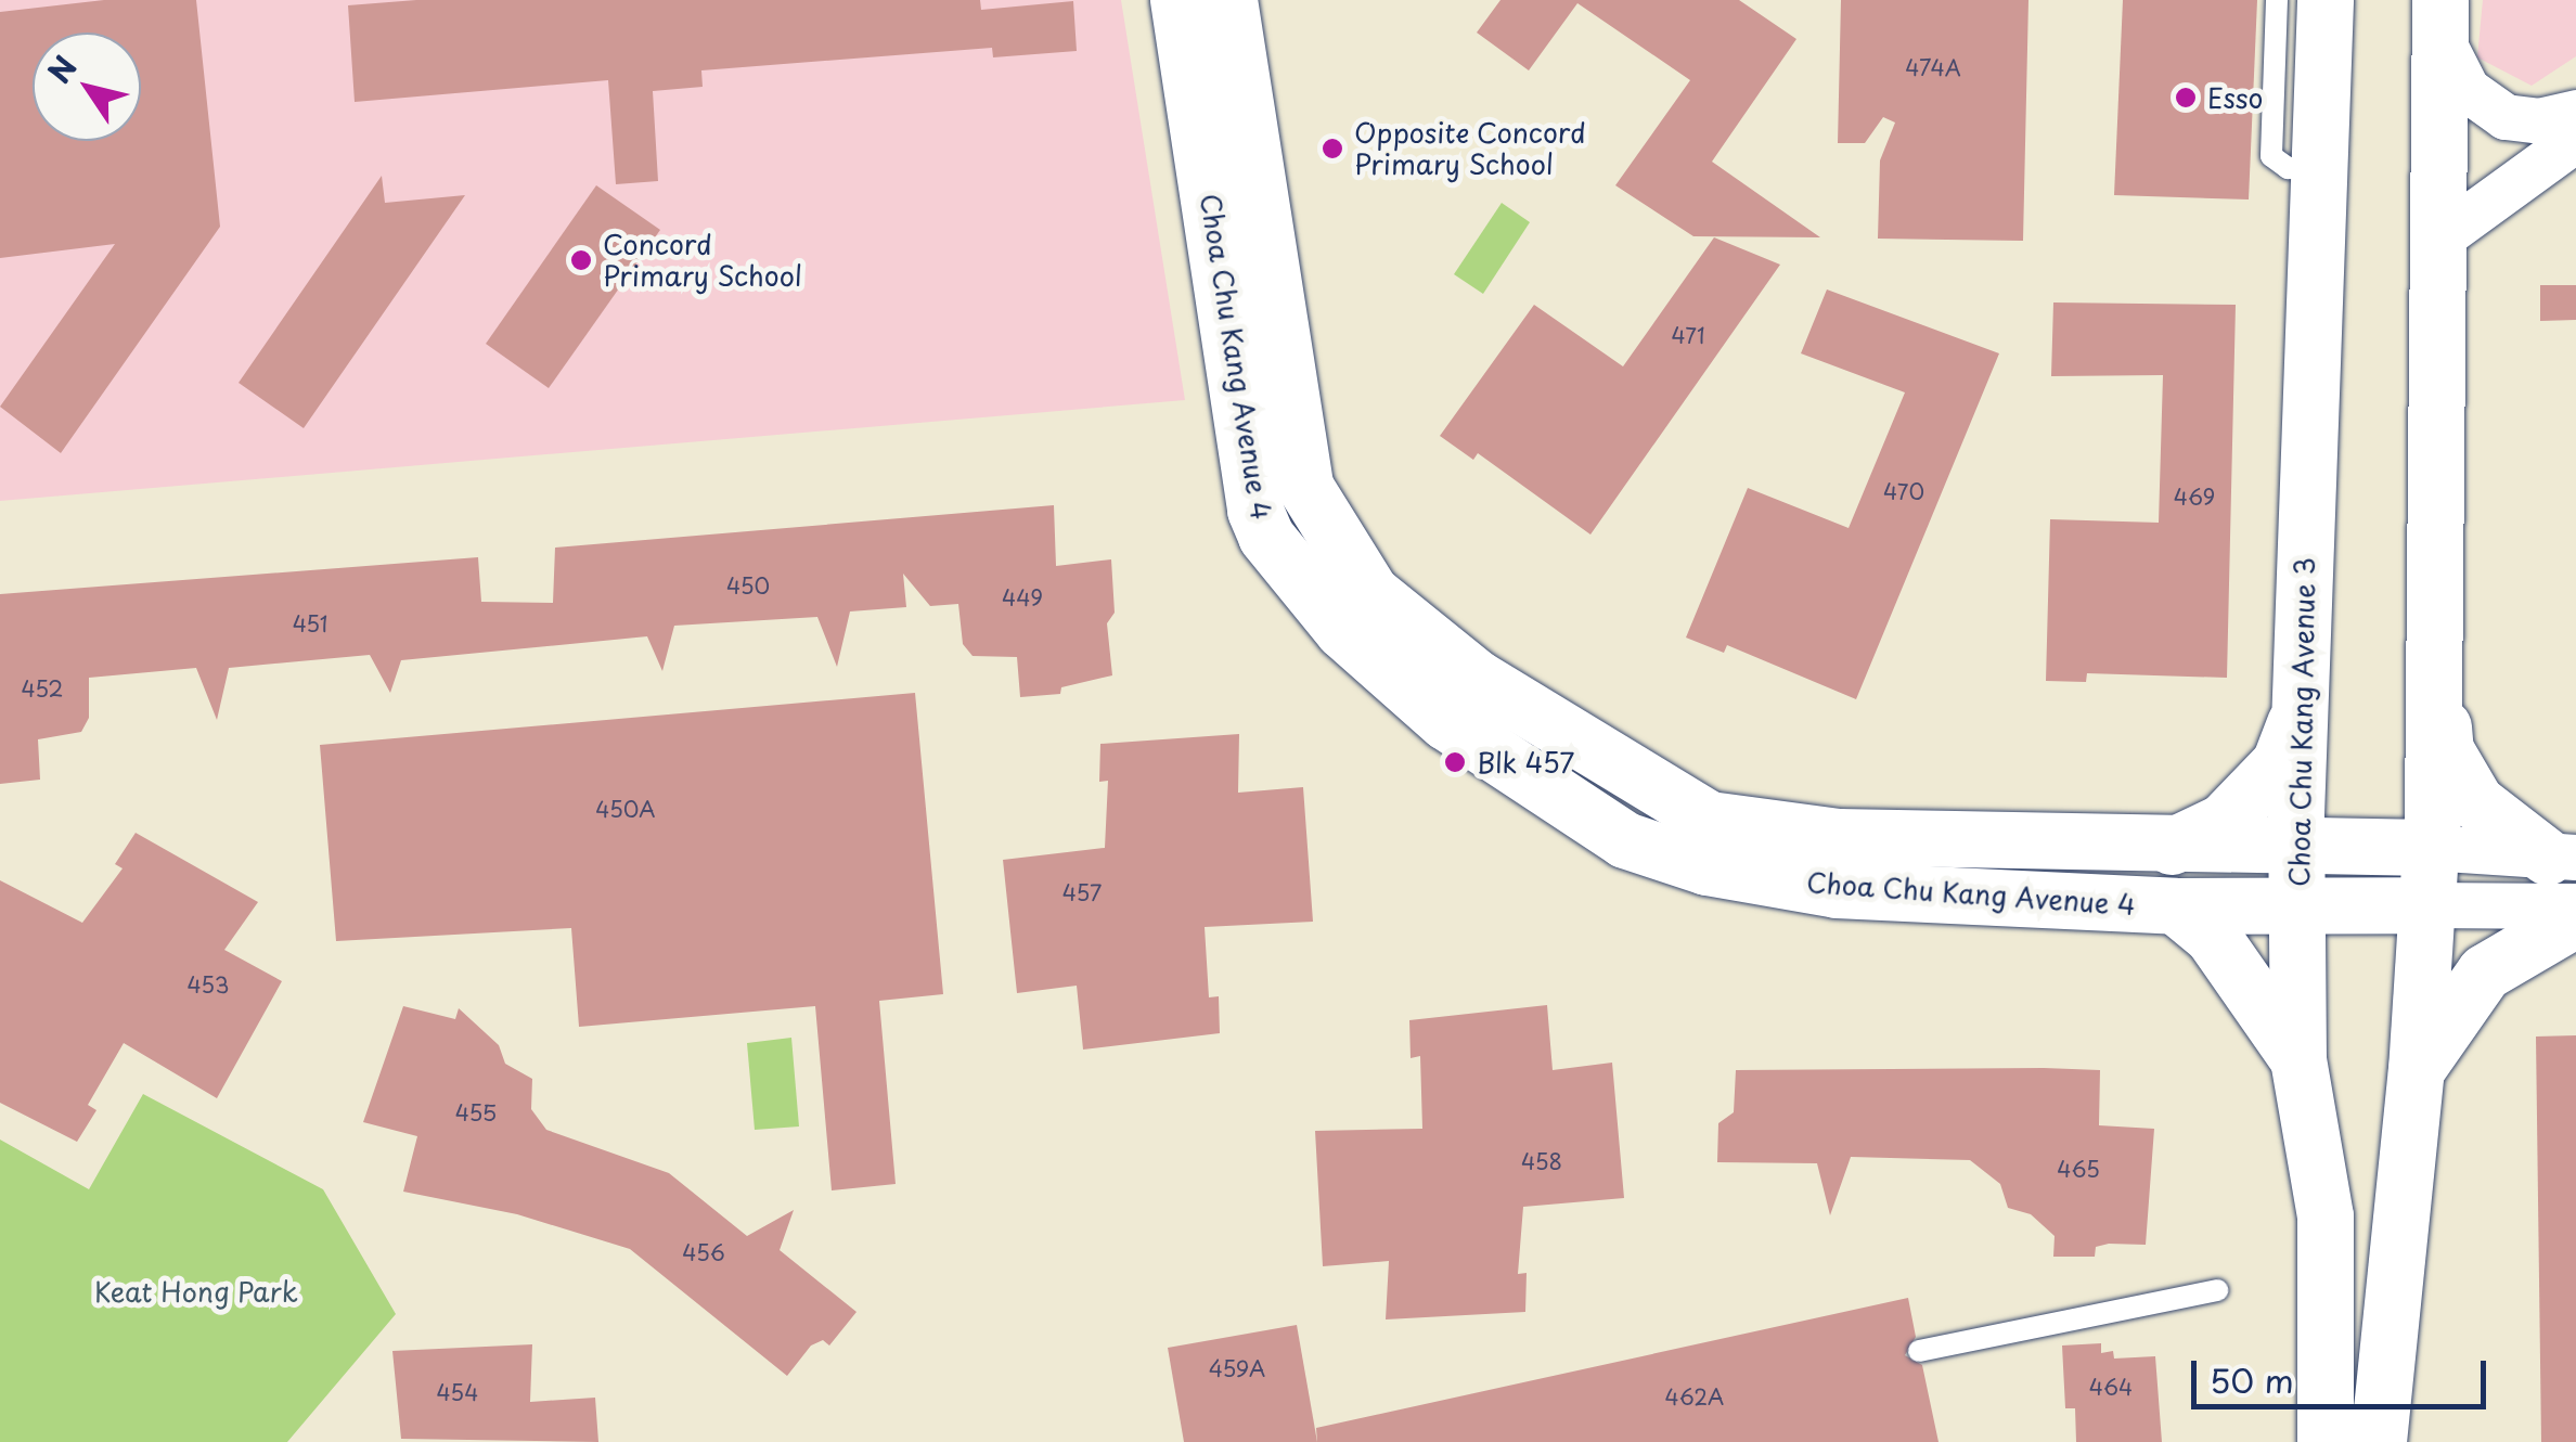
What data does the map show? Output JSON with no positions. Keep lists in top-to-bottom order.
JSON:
{
  "streets": {
    "street": ["Choa Chu Kang Avenue 4", "Choa Chu Kang Avenue 3"]
  },
  "crossings": [
    ["Choa Chu Kang Avenue 4", "Choa Chu Kang Avenue 3"]
  ],
  "parks": ["Keat Hong Park"],
  "places": [
    "Esso",
    "Opposite Concord Primary School",
    "Concord Primary School",
    "Blk 457"
  ],
  "house_numbers": [
    "474A",
    "471",
    "470",
    "469",
    "450",
    "449",
    "451",
    "452",
    "450A",
    "457",
    "453",
    "455",
    "458",
    "465",
    "456",
    "459A",
    "464",
    "454",
    "462A"
  ],
  "scale_bar": "50 m",
  "north": "top left"
}
